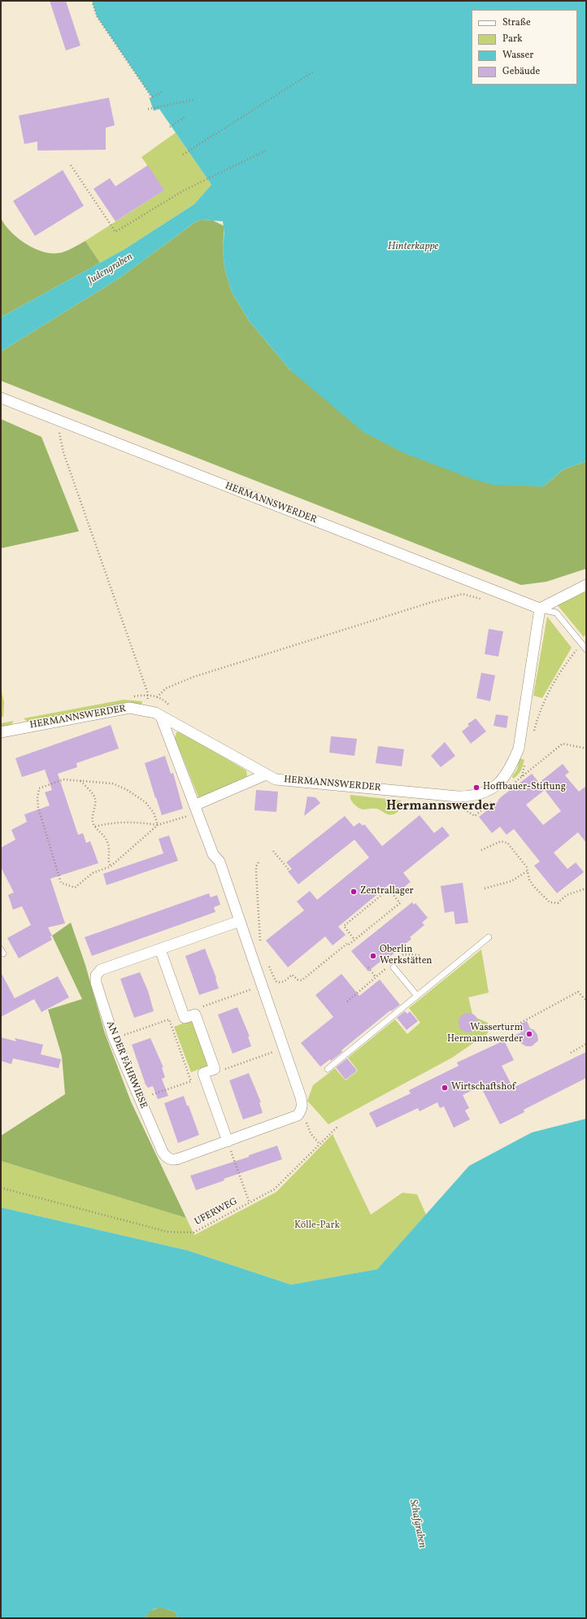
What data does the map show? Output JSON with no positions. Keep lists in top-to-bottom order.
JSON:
{
  "streets": {
    "street": ["HERMANNSWERDER", "AN DER FÄHRWIESE"],
    "path": ["UFERWEG"]
  },
  "districts": ["Hermannswerder"],
  "water": ["Hinterkappe", "Judengraben", "Schafgraben"],
  "parks": ["Kölle-Park"],
  "places": [
    "Hoffbauer-Stiftung",
    "Zentrallager",
    "Oberlin Werkstätten",
    "Wasserturm Hermannswerder",
    "Wirtschaftshof"
  ],
  "legend": [
    "Straße",
    "Park",
    "Wasser",
    "Gebäude"
  ]
}
